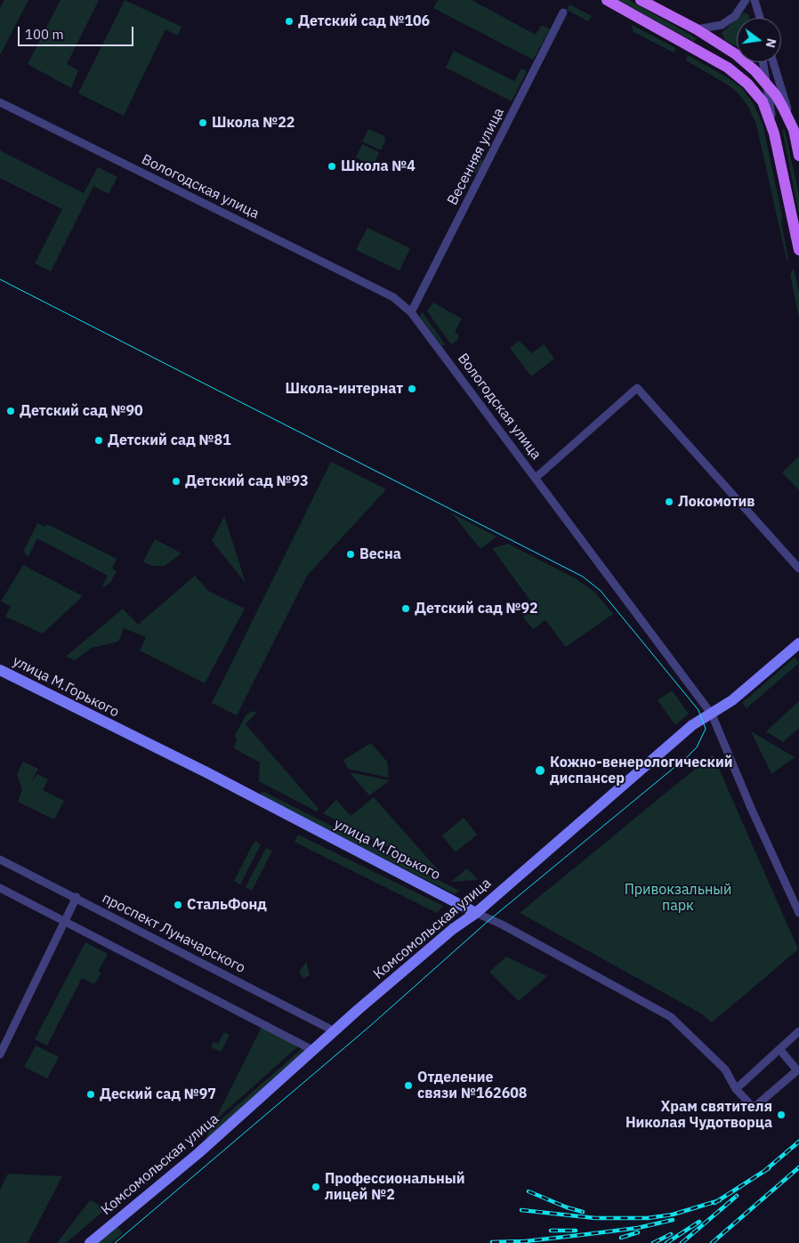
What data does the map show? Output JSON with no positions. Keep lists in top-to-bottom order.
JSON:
{
  "streets": {
    "street": [
      "Весенняя улица",
      "Вологодская улица",
      "улица М.Горького",
      "Комсомольская улица",
      "проспект Луначарского"
    ]
  },
  "crossings": [
    ["Весенняя улица", "Вологодская улица"],
    ["Вологодская улица", "Комсомольская улица"],
    ["улица М.Горького", "Комсомольская улица"],
    ["Комсомольская улица", "проспект Луначарского"]
  ],
  "parks": ["Привокзальный парк"],
  "places": [
    "Детский сад №106",
    "Школа №22",
    "Школа №4",
    "Школа-интернат",
    "Детский сад №90",
    "Детский сад №81",
    "Детский сад №93",
    "Локомотив",
    "Весна",
    "Детский сад №92",
    "Кожно-венерологический диспансер",
    "СтальФонд",
    "Отделение связи №162608",
    "Деский сад №97",
    "Храм святителя Николая Чудотворца",
    "Профессиональный лицей №2"
  ],
  "scale_bar": "100 m",
  "north": "right"
}
